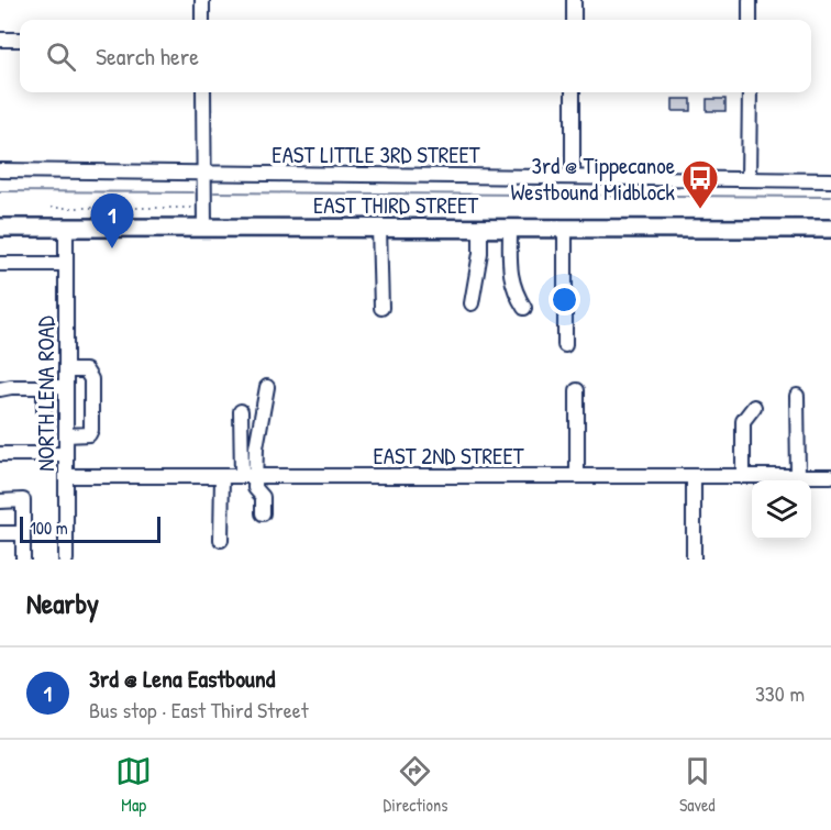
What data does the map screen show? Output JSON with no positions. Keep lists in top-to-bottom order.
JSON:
{
  "streets": {
    "main road": ["EAST THIRD STREET"],
    "street": ["EAST LITTLE 3RD STREET", "NORTH LENA ROAD", "EAST 2ND STREET"]
  },
  "crossings": [
    ["EAST THIRD STREET", "NORTH LENA ROAD"],
    ["NORTH LENA ROAD", "EAST 2ND STREET"]
  ],
  "places": {
    "bus stop": ["3rd @ Tippecanoe Westbound Midblock"]
  },
  "scale_bar": "100 m",
  "page": {
    "search": "Search here",
    "pins": "1",
    "scale": "100 m",
    "heading": "Nearby",
    "list": [
      {
        "mark": "1",
        "name": "3rd @ Lena Eastbound",
        "note": "Bus stop · East Third Street",
        "value": "330 m"
      }
    ],
    "nav": ["Map", "Directions", "Saved"]
  }
}
